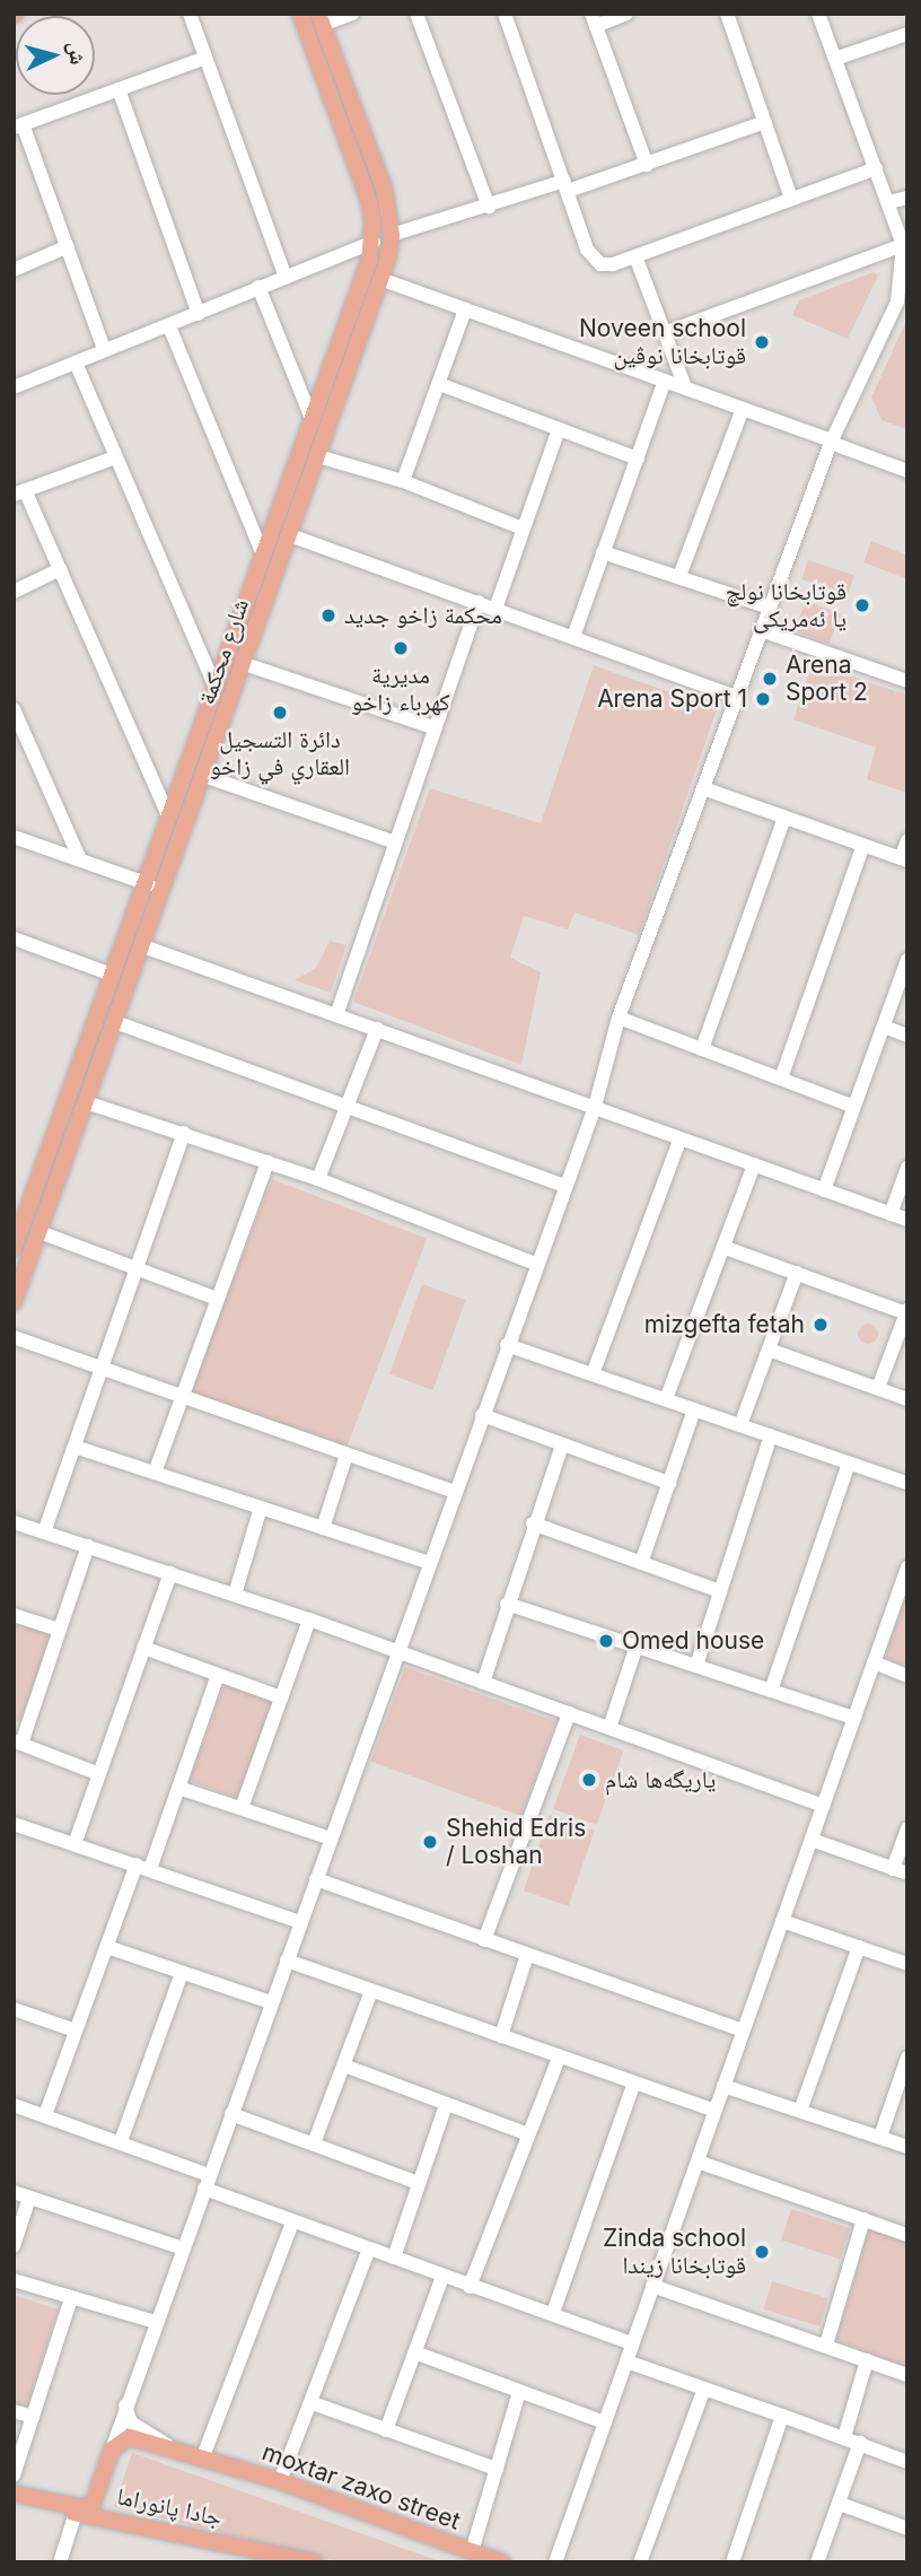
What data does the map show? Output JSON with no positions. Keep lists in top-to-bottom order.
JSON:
{
  "streets": {
    "main road": ["شارع محكمة", "moxtar zaxo street", "جادا پانوراما"]
  },
  "places": [
    "Noveen school قوتابخانا نوڤين",
    "قوتابخانا نولچ يا ئەمريكى",
    "محكمة زاخو جديد",
    "مديرية كهرباء زاخو",
    "Arena Sport 2",
    "Arena Sport 1",
    "دائرة التسجيل العقاري في زاخو",
    "mizgefta fetah",
    "Omed house",
    "ياريگه‌ها شام",
    "Shehid Edris / Loshan",
    "Zinda school قوتابخانا زیندا"
  ],
  "north": "right"
}
